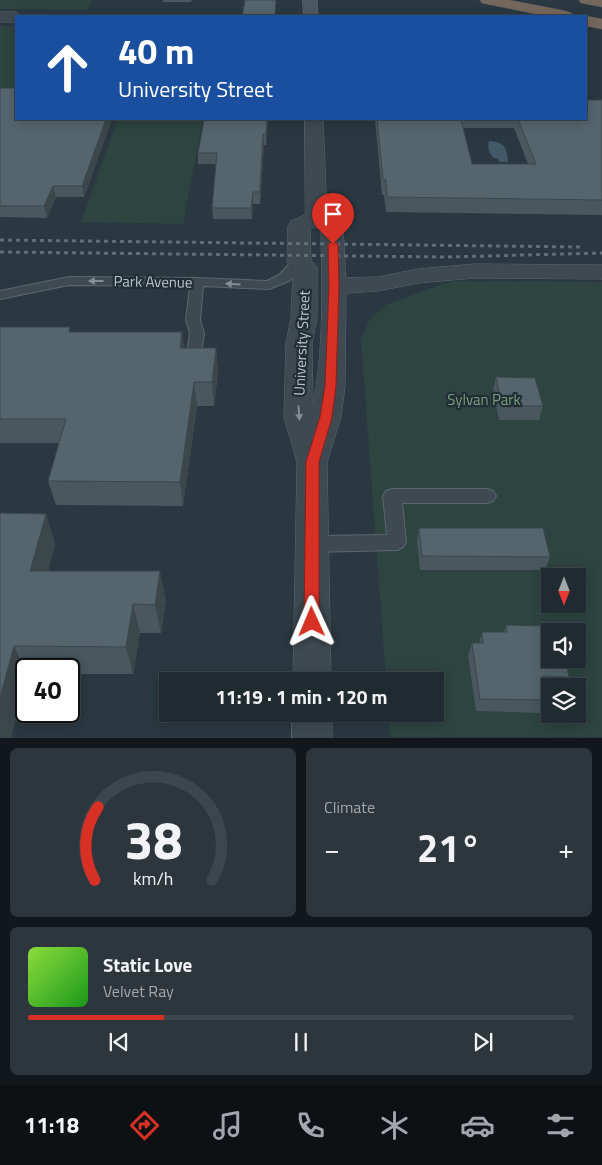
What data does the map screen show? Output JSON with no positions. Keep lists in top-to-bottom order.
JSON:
{
  "streets": {
    "street": ["University Street"],
    "lane": ["Park Avenue"]
  },
  "crossings": [
    ["Park Avenue", "University Street"]
  ],
  "one_way": ["Park Avenue"],
  "parks": ["Sylvan Park"],
  "north": "bottom",
  "page": {
    "turn": ["40 m", "University Street"],
    "limit": "40",
    "trip": "11:19 · 1 min · 120 m",
    "tile": "Climate",
    "heat": ["−", "21°", "+"],
    "song": ["Static Love", "Velvet Ray"],
    "tabs": "11:18",
    "gauge": ["38", "km/h"]
  }
}
